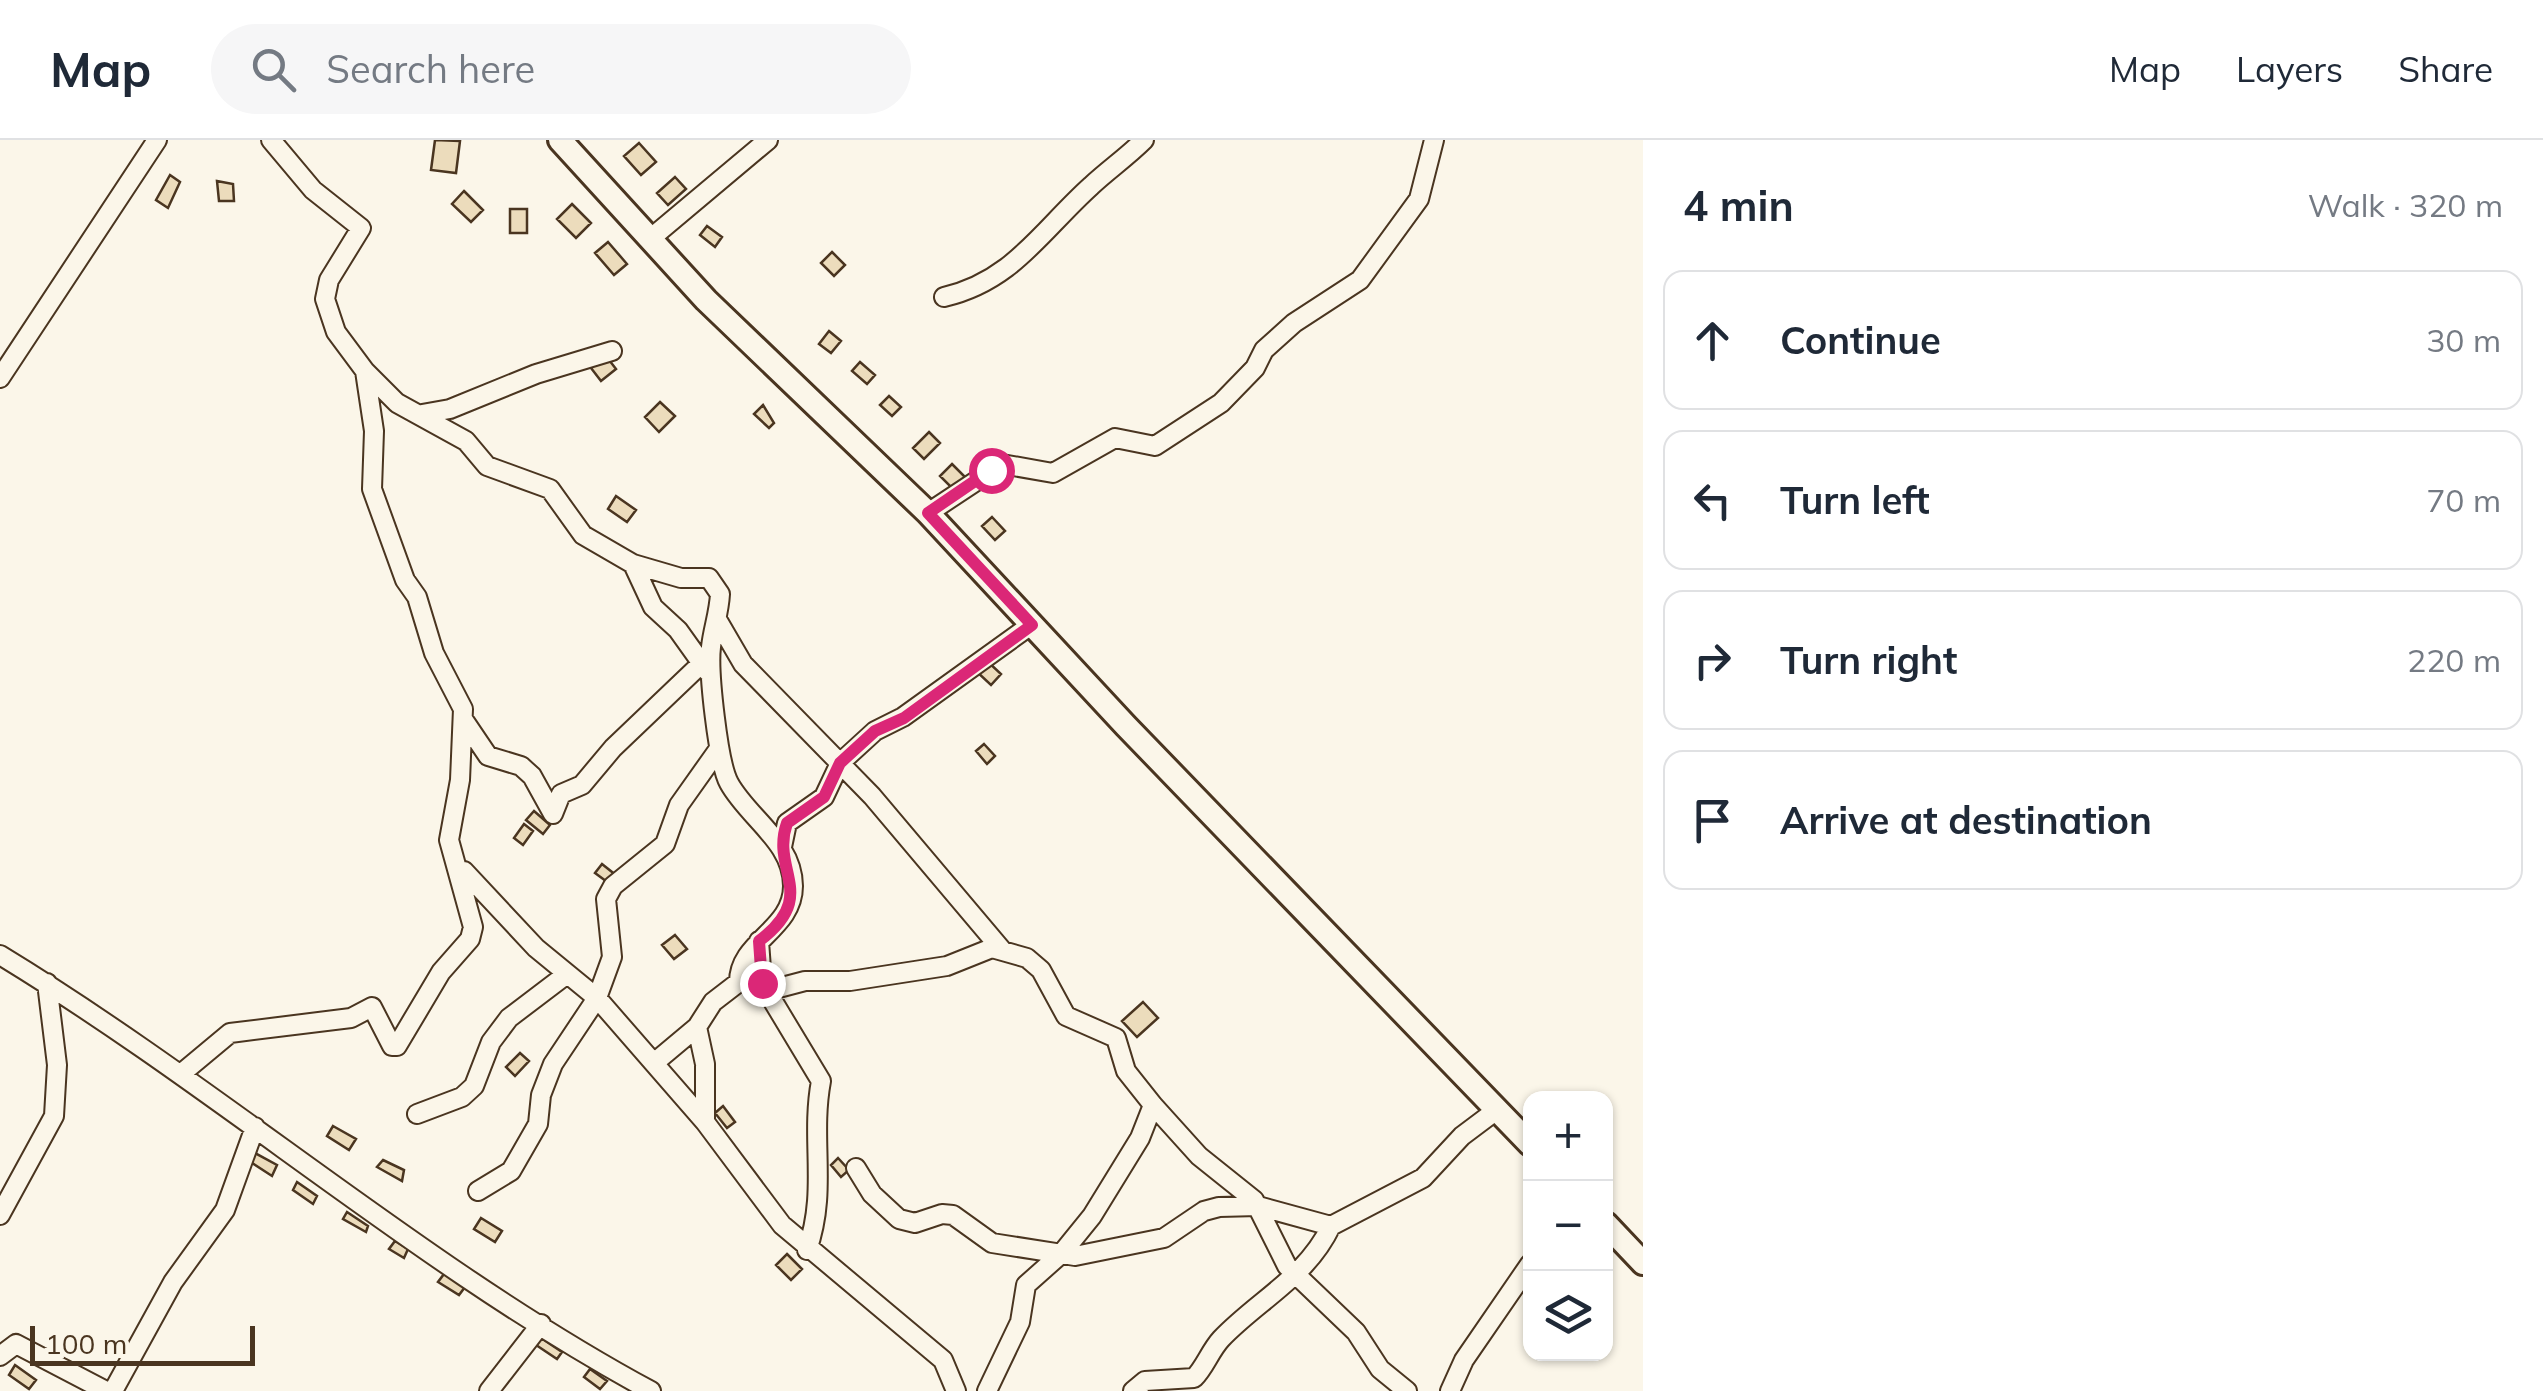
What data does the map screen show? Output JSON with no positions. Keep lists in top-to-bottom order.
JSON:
{
  "scale_bar": "100 m",
  "page": {
    "header": "Map",
    "search": "Search here",
    "nav": ["Map", "Layers", "Share"],
    "heading": ["4 min", "Walk · 320 m"],
    "list": [
      ["Continue", "30 m"],
      ["Turn left", "70 m"],
      ["Turn right", "220 m"],
      "Arrive at destination"
    ],
    "map_buttons": ["+", "−"],
    "scale": "100 m"
  }
}
